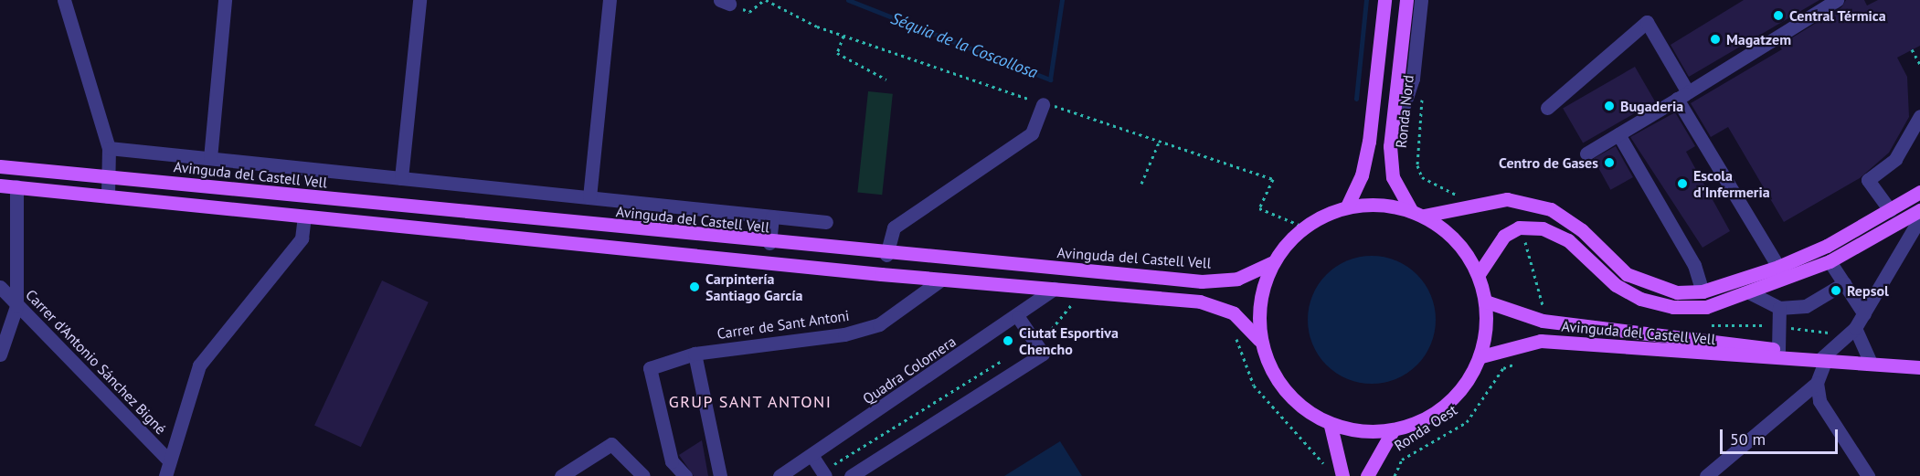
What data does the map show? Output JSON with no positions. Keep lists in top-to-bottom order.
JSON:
{
  "streets": {
    "main road": ["Ronda Nord", "Avinguda del Castell Vell", "Ronda Oest"],
    "street": ["Carrer de Sant Antoni", "Carrer d'Antonio Sánchez Bigné", "Quadra Colomera"]
  },
  "districts": ["GRUP SANT ANTONI"],
  "water": ["Séquia de la Coscollosa"],
  "places": [
    "Central Térmica",
    "Magatzem",
    "Bugaderia",
    "Centro de Gases",
    "Escola d'Infermeria",
    "Carpintería Santiago García",
    "Repsol",
    "Ciutat Esportiva Chencho"
  ],
  "scale_bar": "50 m"
}
